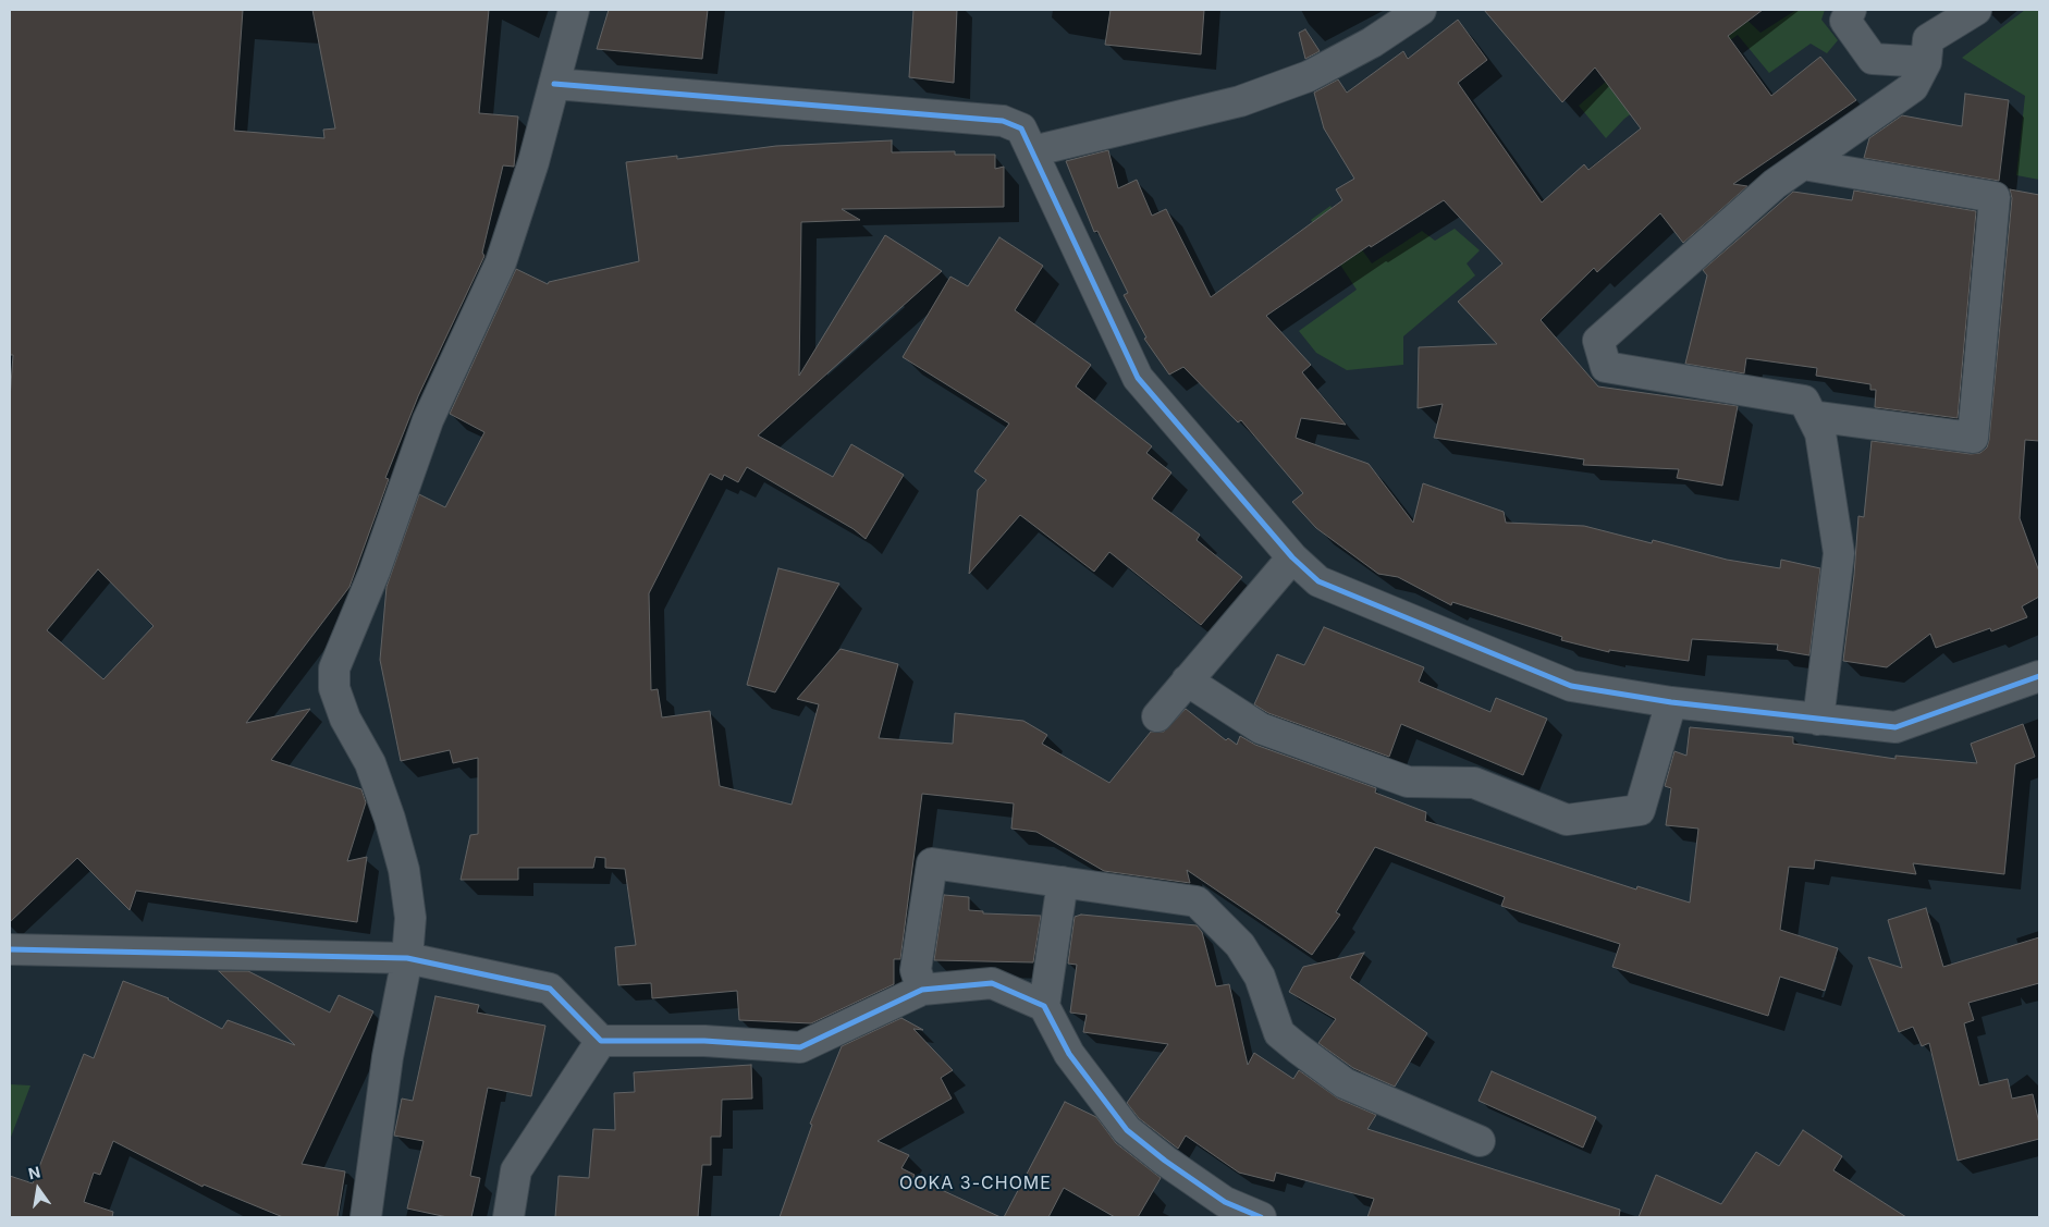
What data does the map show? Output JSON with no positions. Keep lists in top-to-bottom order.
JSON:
{
  "districts": ["OOKA 3-CHOME"],
  "north": "top"
}
